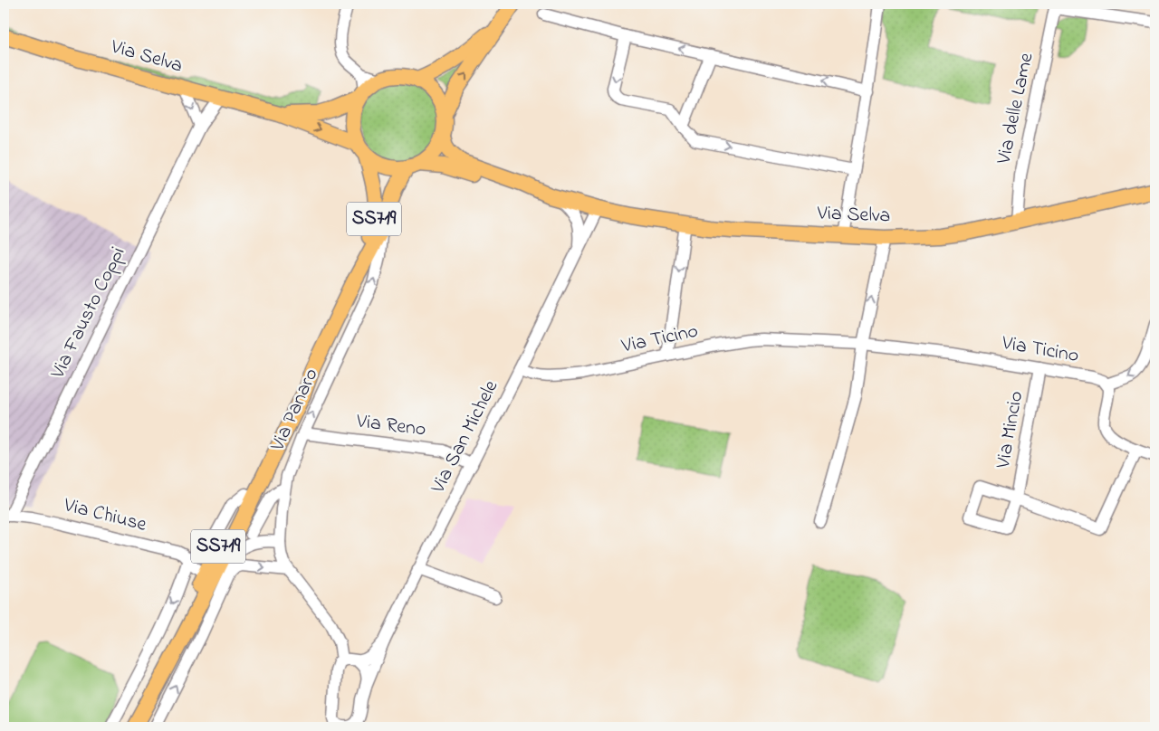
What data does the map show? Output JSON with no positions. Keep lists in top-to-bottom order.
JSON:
{
  "streets": {
    "main road": ["Via Selva", "SS719"],
    "street": [
      "Via delle Lame",
      "Via Fausto Coppi",
      "Via Ticino",
      "Via Panaro",
      "Via Reno",
      "Via Mincio",
      "Via San Michele",
      "Via Chiuse"
    ]
  },
  "crossings": [
    ["Via Selva", "Via delle Lame"],
    ["Via Selva", "SS719"],
    ["Via Selva", "Via Fausto Coppi"],
    ["Via Selva", "Via San Michele"],
    ["SS719", "Via Panaro"],
    ["SS719", "Via Chiuse"],
    ["Via Fausto Coppi", "Via Chiuse"],
    ["Via Ticino", "Via Mincio"],
    ["Via Ticino", "Via San Michele"],
    ["Via Panaro", "Via Reno"],
    ["Via Reno", "Via San Michele"]
  ],
  "one_way": ["Via Panaro"]
}
